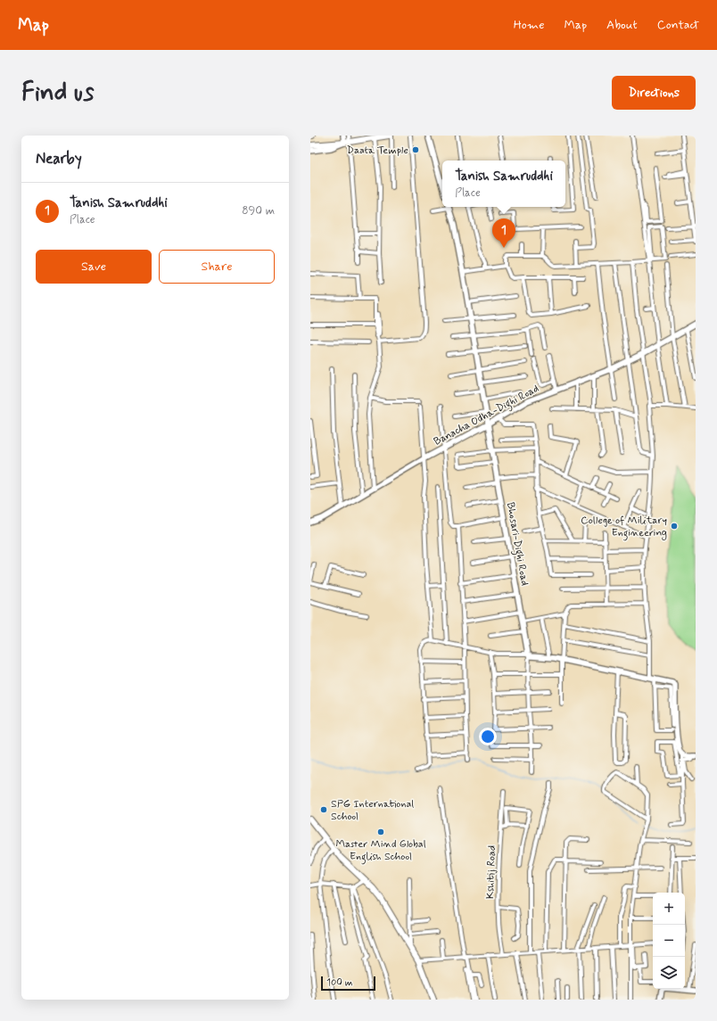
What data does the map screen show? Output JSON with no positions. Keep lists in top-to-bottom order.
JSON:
{
  "streets": {
    "street": ["Banacha Odha-Dighi Road", "Bhosari-Dighi Road", "Kshitij Road"]
  },
  "crossings": [
    ["Banacha Odha-Dighi Road", "Bhosari-Dighi Road"]
  ],
  "places": [
    "Daata Temple",
    "College of Military Engineering",
    "SPG International School",
    "Master Mind Global English School"
  ],
  "scale_bar": "100 m",
  "page": {
    "header": "Map",
    "nav": [
      "Home",
      "Map",
      "About",
      "Contact"
    ],
    "buttons": [
      "Directions",
      ["Save", "Share"]
    ],
    "title": "Find us",
    "heading": "Nearby",
    "popup": ["Tanish Samruddhi", "Place"],
    "list": [
      {
        "mark": "1",
        "name": "Tanish Samruddhi",
        "note": "Place",
        "value": "890 m"
      }
    ],
    "pins": "1",
    "map_buttons": ["+", "−"],
    "scale": "100 m"
  }
}
